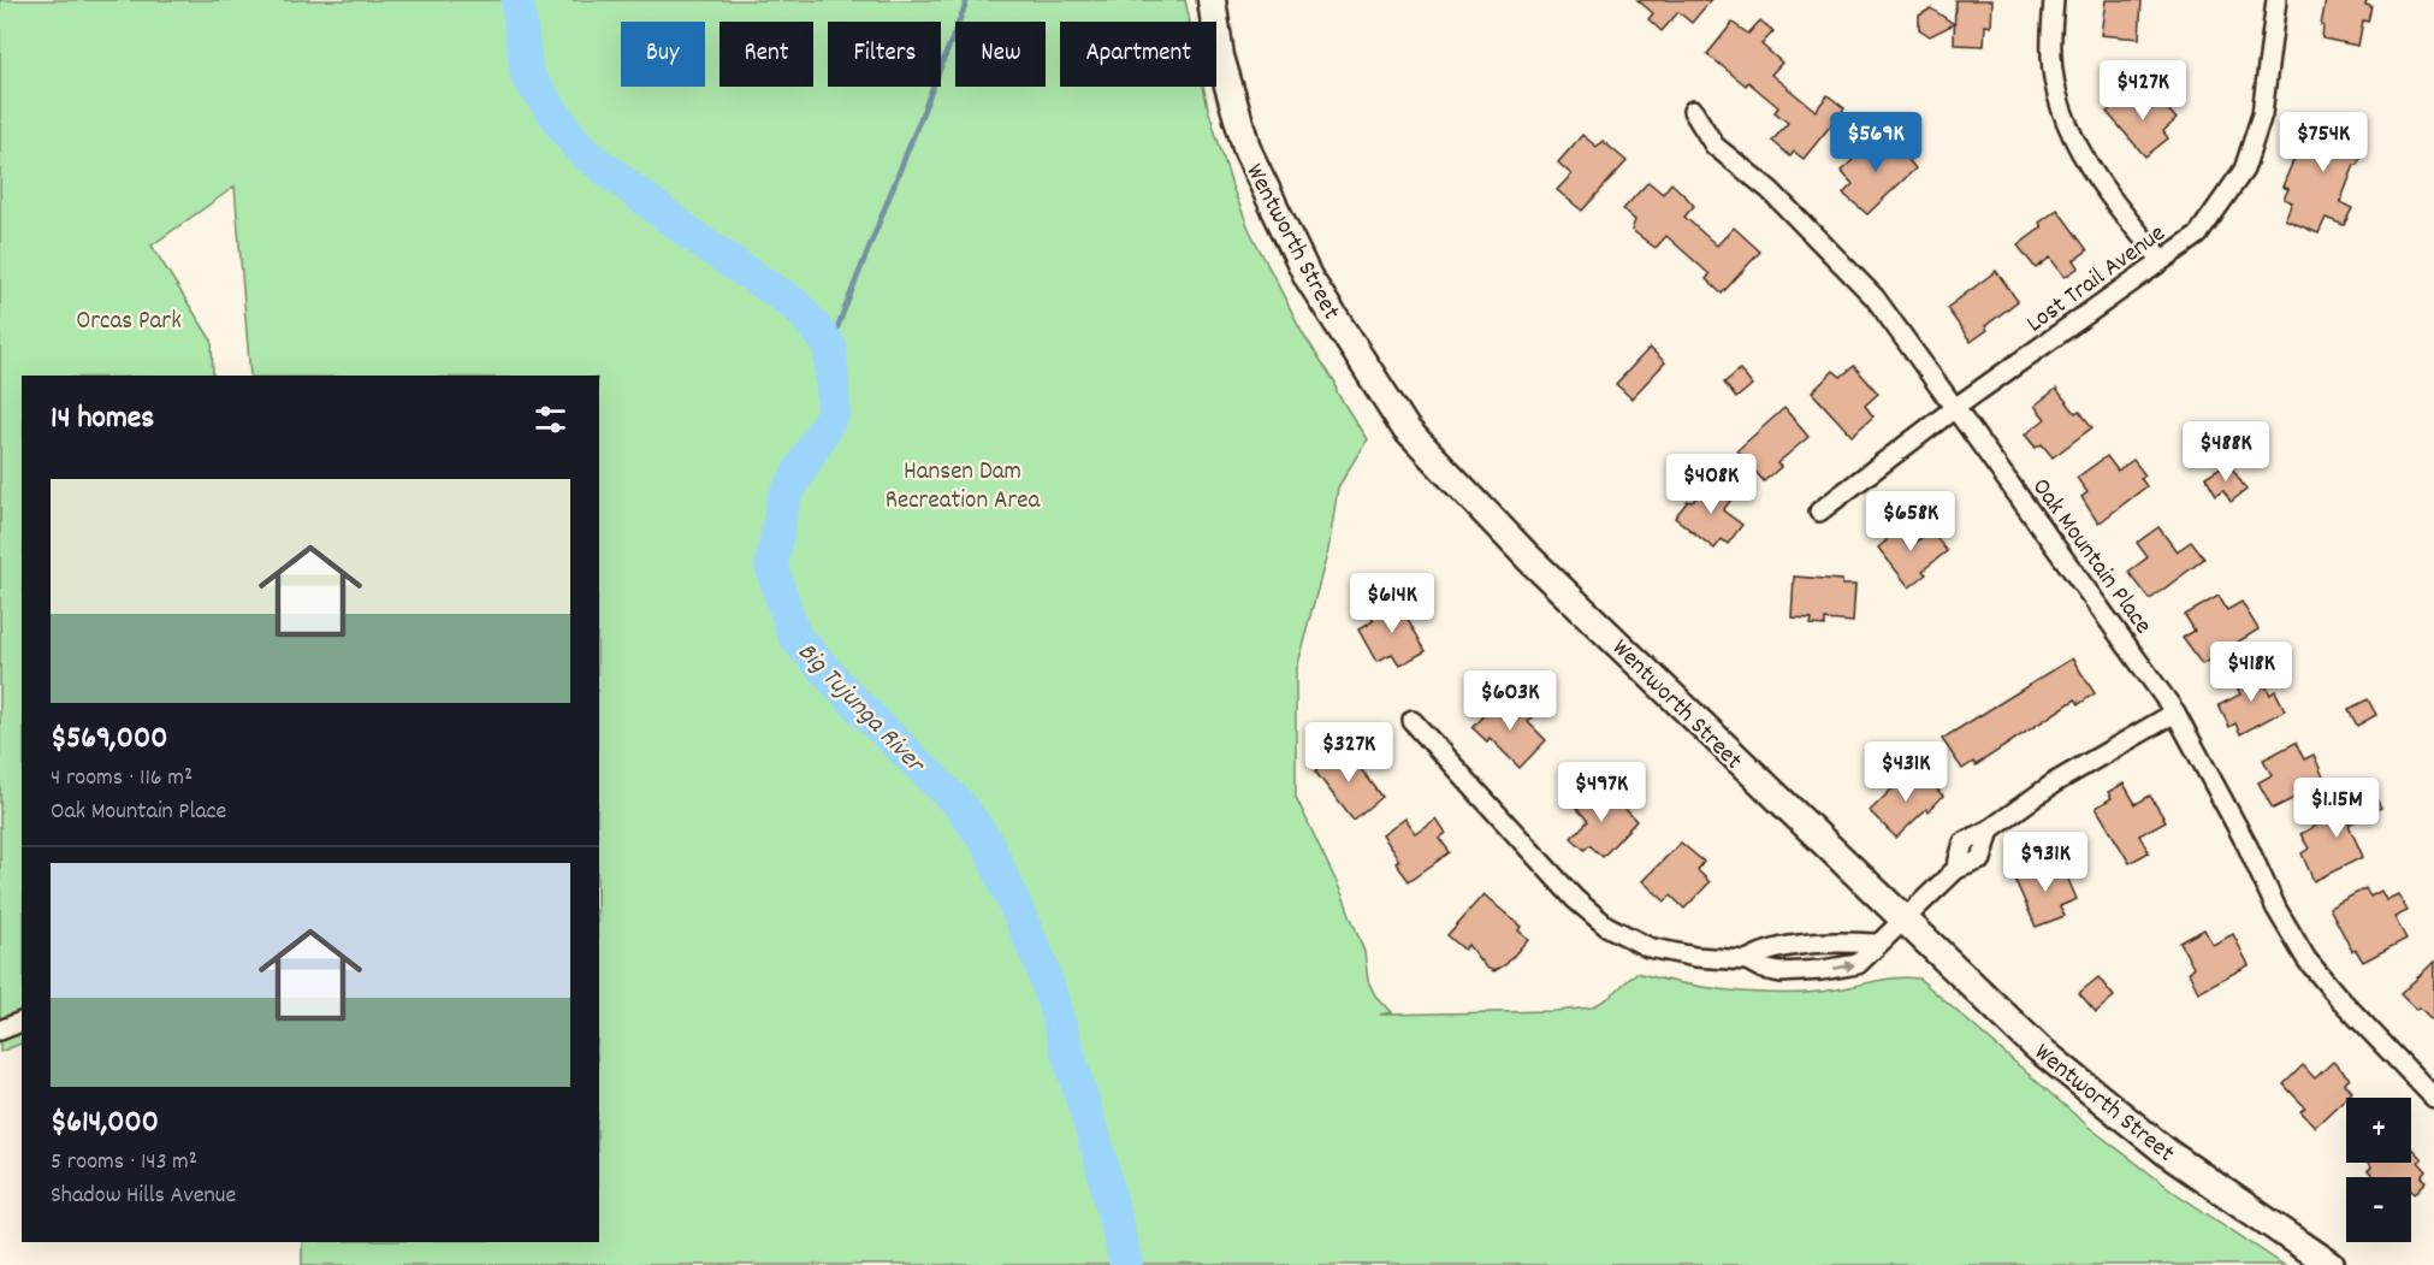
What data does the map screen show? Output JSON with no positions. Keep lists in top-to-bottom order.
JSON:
{
  "streets": {
    "main road": ["Wentworth Street"],
    "street": ["Lost Trail Avenue", "Oak Mountain Place"]
  },
  "crossings": [
    ["Lost Trail Avenue", "Oak Mountain Place"]
  ],
  "water": ["Big Tujunga River"],
  "parks": ["Orcas Park", "Hansen Dam Recreation Area"],
  "page": {
    "chip": [
      "Buy",
      "Rent",
      "Filters",
      "New",
      "Apartment"
    ],
    "price": [
      "$427K",
      "$569K",
      "$754K",
      "$488K",
      "$408K",
      "$658K",
      "$614K",
      "$418K",
      "$603K",
      "$327K",
      "$431K",
      "$497K",
      "$1.15M",
      "$931K"
    ],
    "heading": "14 homes",
    "list": [
      {
        "name": "$569,000",
        "note": "4 rooms · 116 m² · Oak Mountain Place"
      },
      {
        "name": "$614,000",
        "note": "5 rooms · 143 m² · Shadow Hills Avenue"
      }
    ],
    "map_buttons": ["+", "−"]
  }
}
